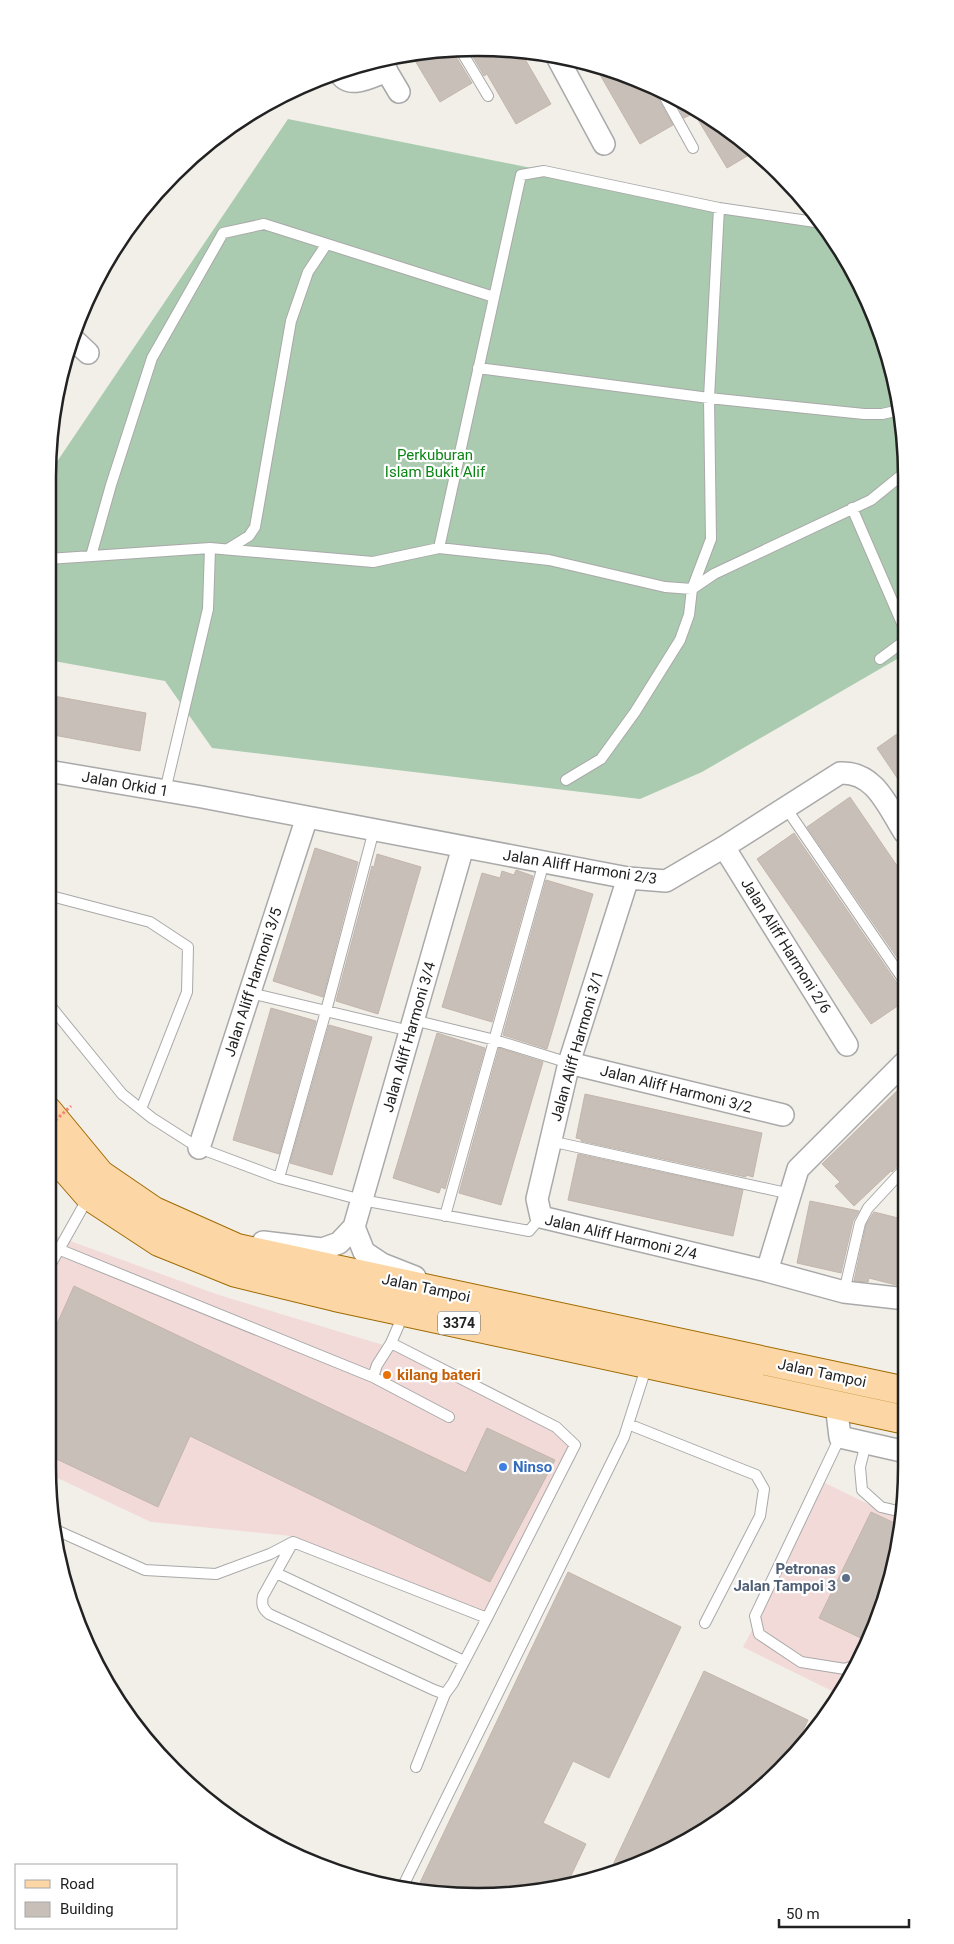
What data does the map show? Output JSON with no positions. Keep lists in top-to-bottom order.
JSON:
{
  "streets": {
    "main road": ["Jalan Tampoi", "3374"],
    "street": [
      "Jalan Orkid 1",
      "Jalan Aliff Harmoni 2/3",
      "Jalan Aliff Harmoni 2/6",
      "Jalan Aliff Harmoni 3/5",
      "Jalan Aliff Harmoni 3/4",
      "Jalan Aliff Harmoni 3/1",
      "Jalan Aliff Harmoni 3/2",
      "Jalan Aliff Harmoni 2/4"
    ]
  },
  "crossings": [
    ["Jalan Orkid 1", "Jalan Aliff Harmoni 2/3"],
    ["Jalan Aliff Harmoni 2/3", "Jalan Aliff Harmoni 2/6"],
    ["Jalan Aliff Harmoni 2/3", "Jalan Aliff Harmoni 3/5"],
    ["Jalan Aliff Harmoni 2/3", "Jalan Aliff Harmoni 3/4"],
    ["Jalan Aliff Harmoni 2/3", "Jalan Aliff Harmoni 3/1"],
    ["Jalan Aliff Harmoni 3/5", "Jalan Aliff Harmoni 2/4"],
    ["Jalan Aliff Harmoni 3/4", "Jalan Aliff Harmoni 2/4"],
    ["Jalan Aliff Harmoni 3/1", "Jalan Aliff Harmoni 3/2"],
    ["Jalan Aliff Harmoni 3/1", "Jalan Aliff Harmoni 2/4"]
  ],
  "parks": ["Perkuburan Islam Bukit Alif"],
  "places": ["kilang bateri", "Ninso", "Petronas Jalan Tampoi 3"],
  "legend": ["Road", "Building"],
  "scale_bar": "50 m"
}
